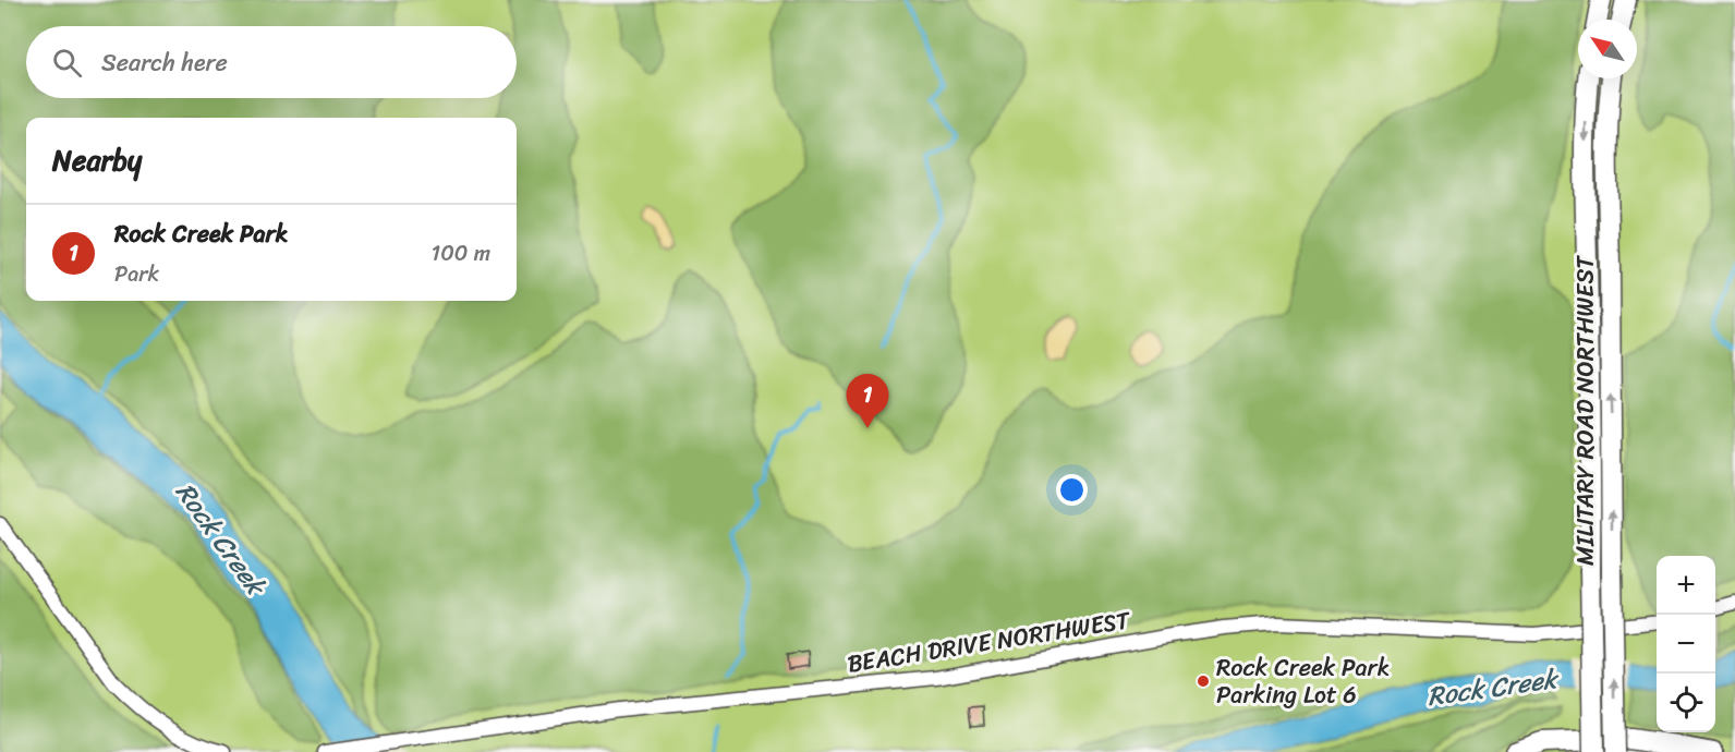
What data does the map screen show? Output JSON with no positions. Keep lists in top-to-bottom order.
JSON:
{
  "streets": {
    "main road": ["MILITARY ROAD NORTHWEST"],
    "street": ["BEACH DRIVE NORTHWEST"]
  },
  "water": ["Rock Creek"],
  "places": ["Rock Creek Park Parking Lot 6"],
  "north": "top left",
  "page": {
    "search": "Search here",
    "heading": "Nearby",
    "list": [
      {
        "mark": "1",
        "name": "Rock Creek Park",
        "note": "Park",
        "value": "100 m"
      }
    ],
    "pins": "1",
    "map_buttons": ["+", "−"]
  }
}
